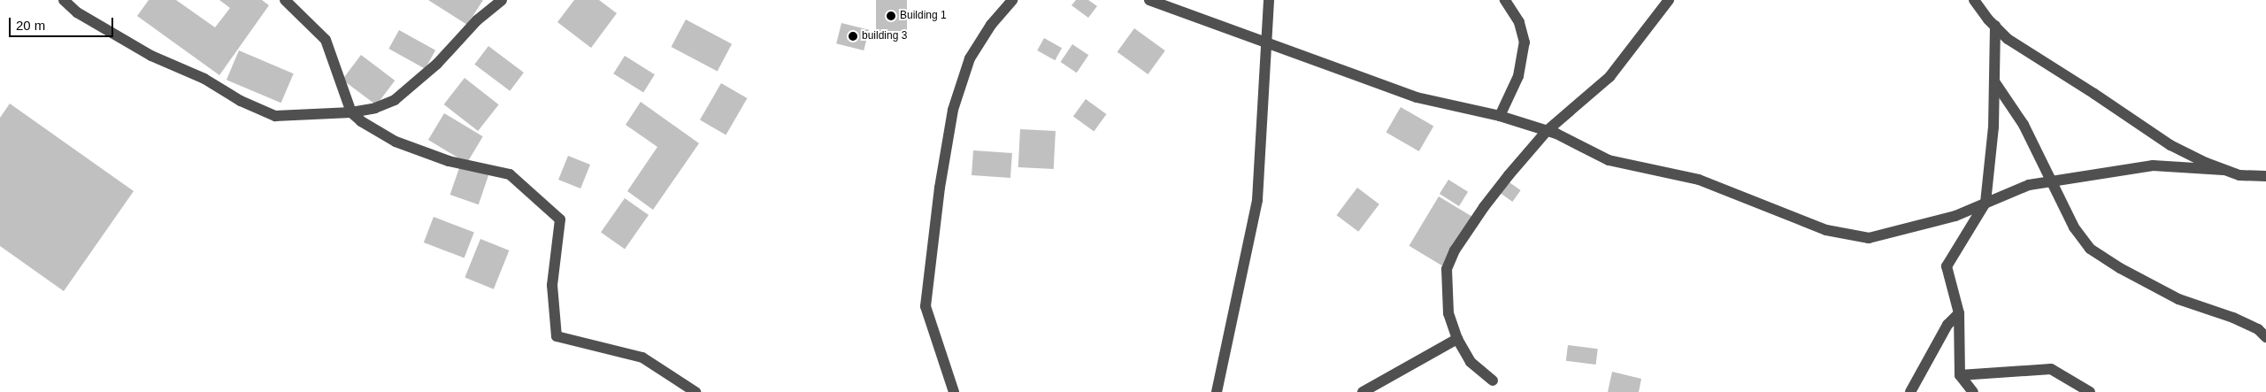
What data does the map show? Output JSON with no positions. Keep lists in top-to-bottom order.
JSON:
{
  "places": ["Building 1", "building 3"],
  "scale_bar": "20 m"
}
